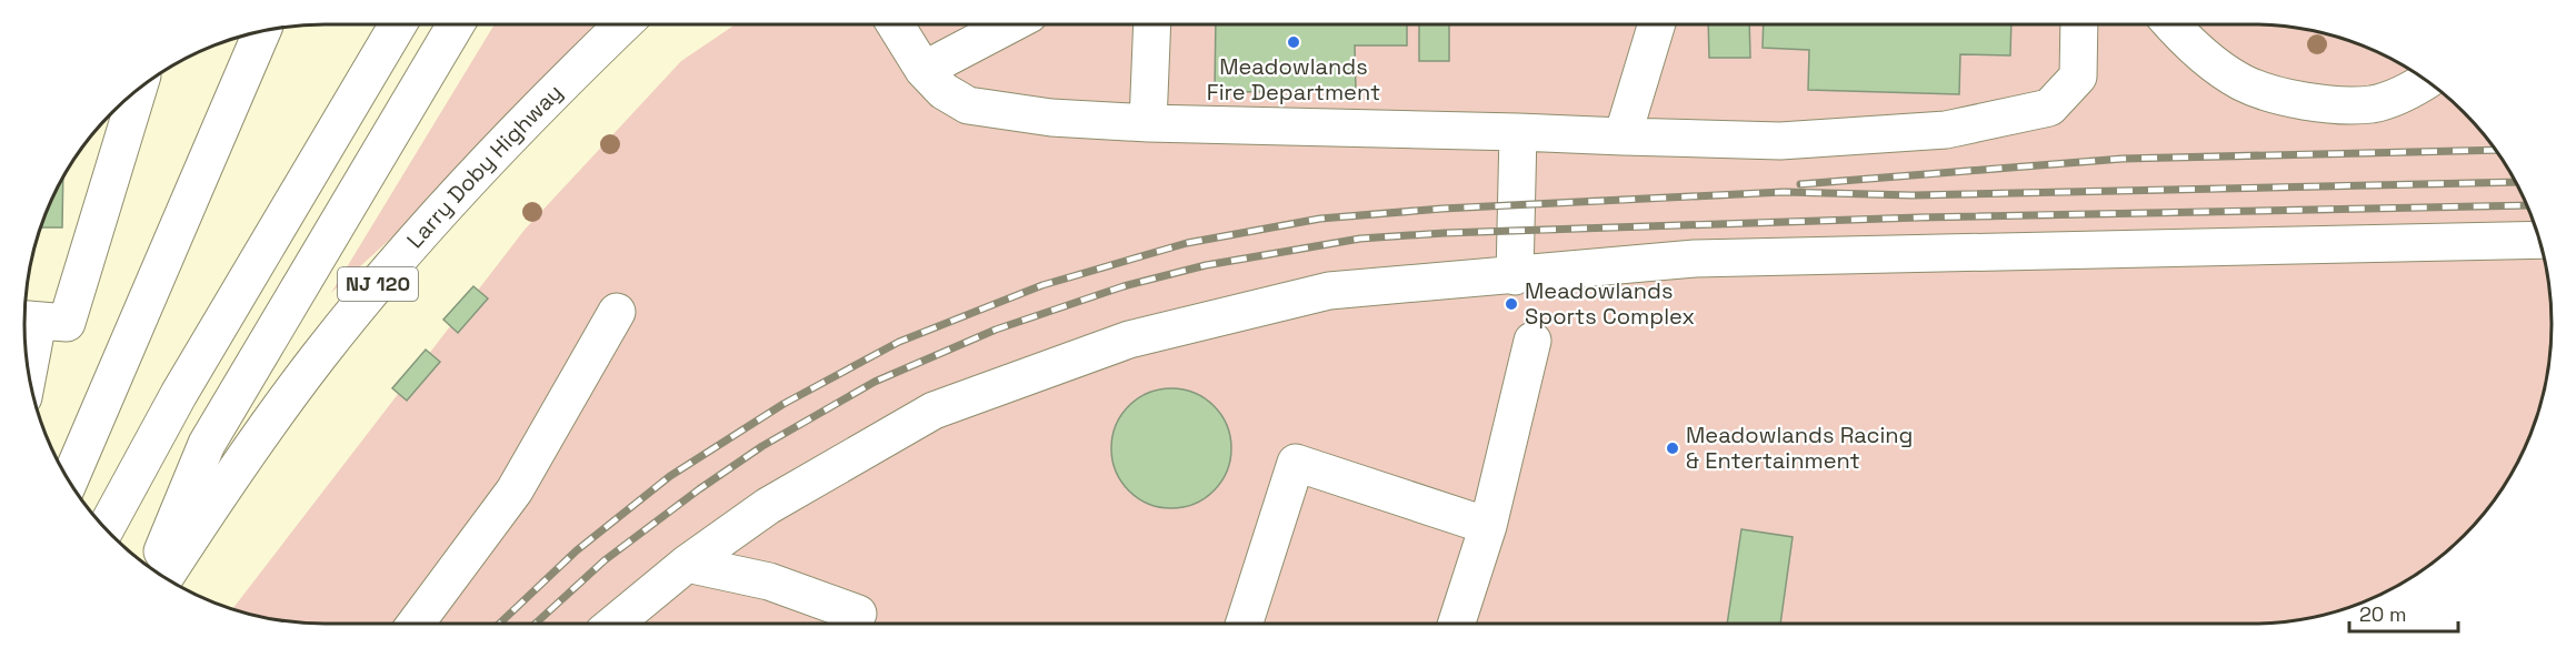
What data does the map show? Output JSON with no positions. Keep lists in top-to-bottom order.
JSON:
{
  "streets": {
    "main road": ["Larry Doby Highway", "NJ 120"]
  },
  "places": ["Meadowlands Fire Department", "Meadowlands Sports Complex", "Meadowlands Racing & Entertainment"],
  "scale_bar": "20 m"
}
